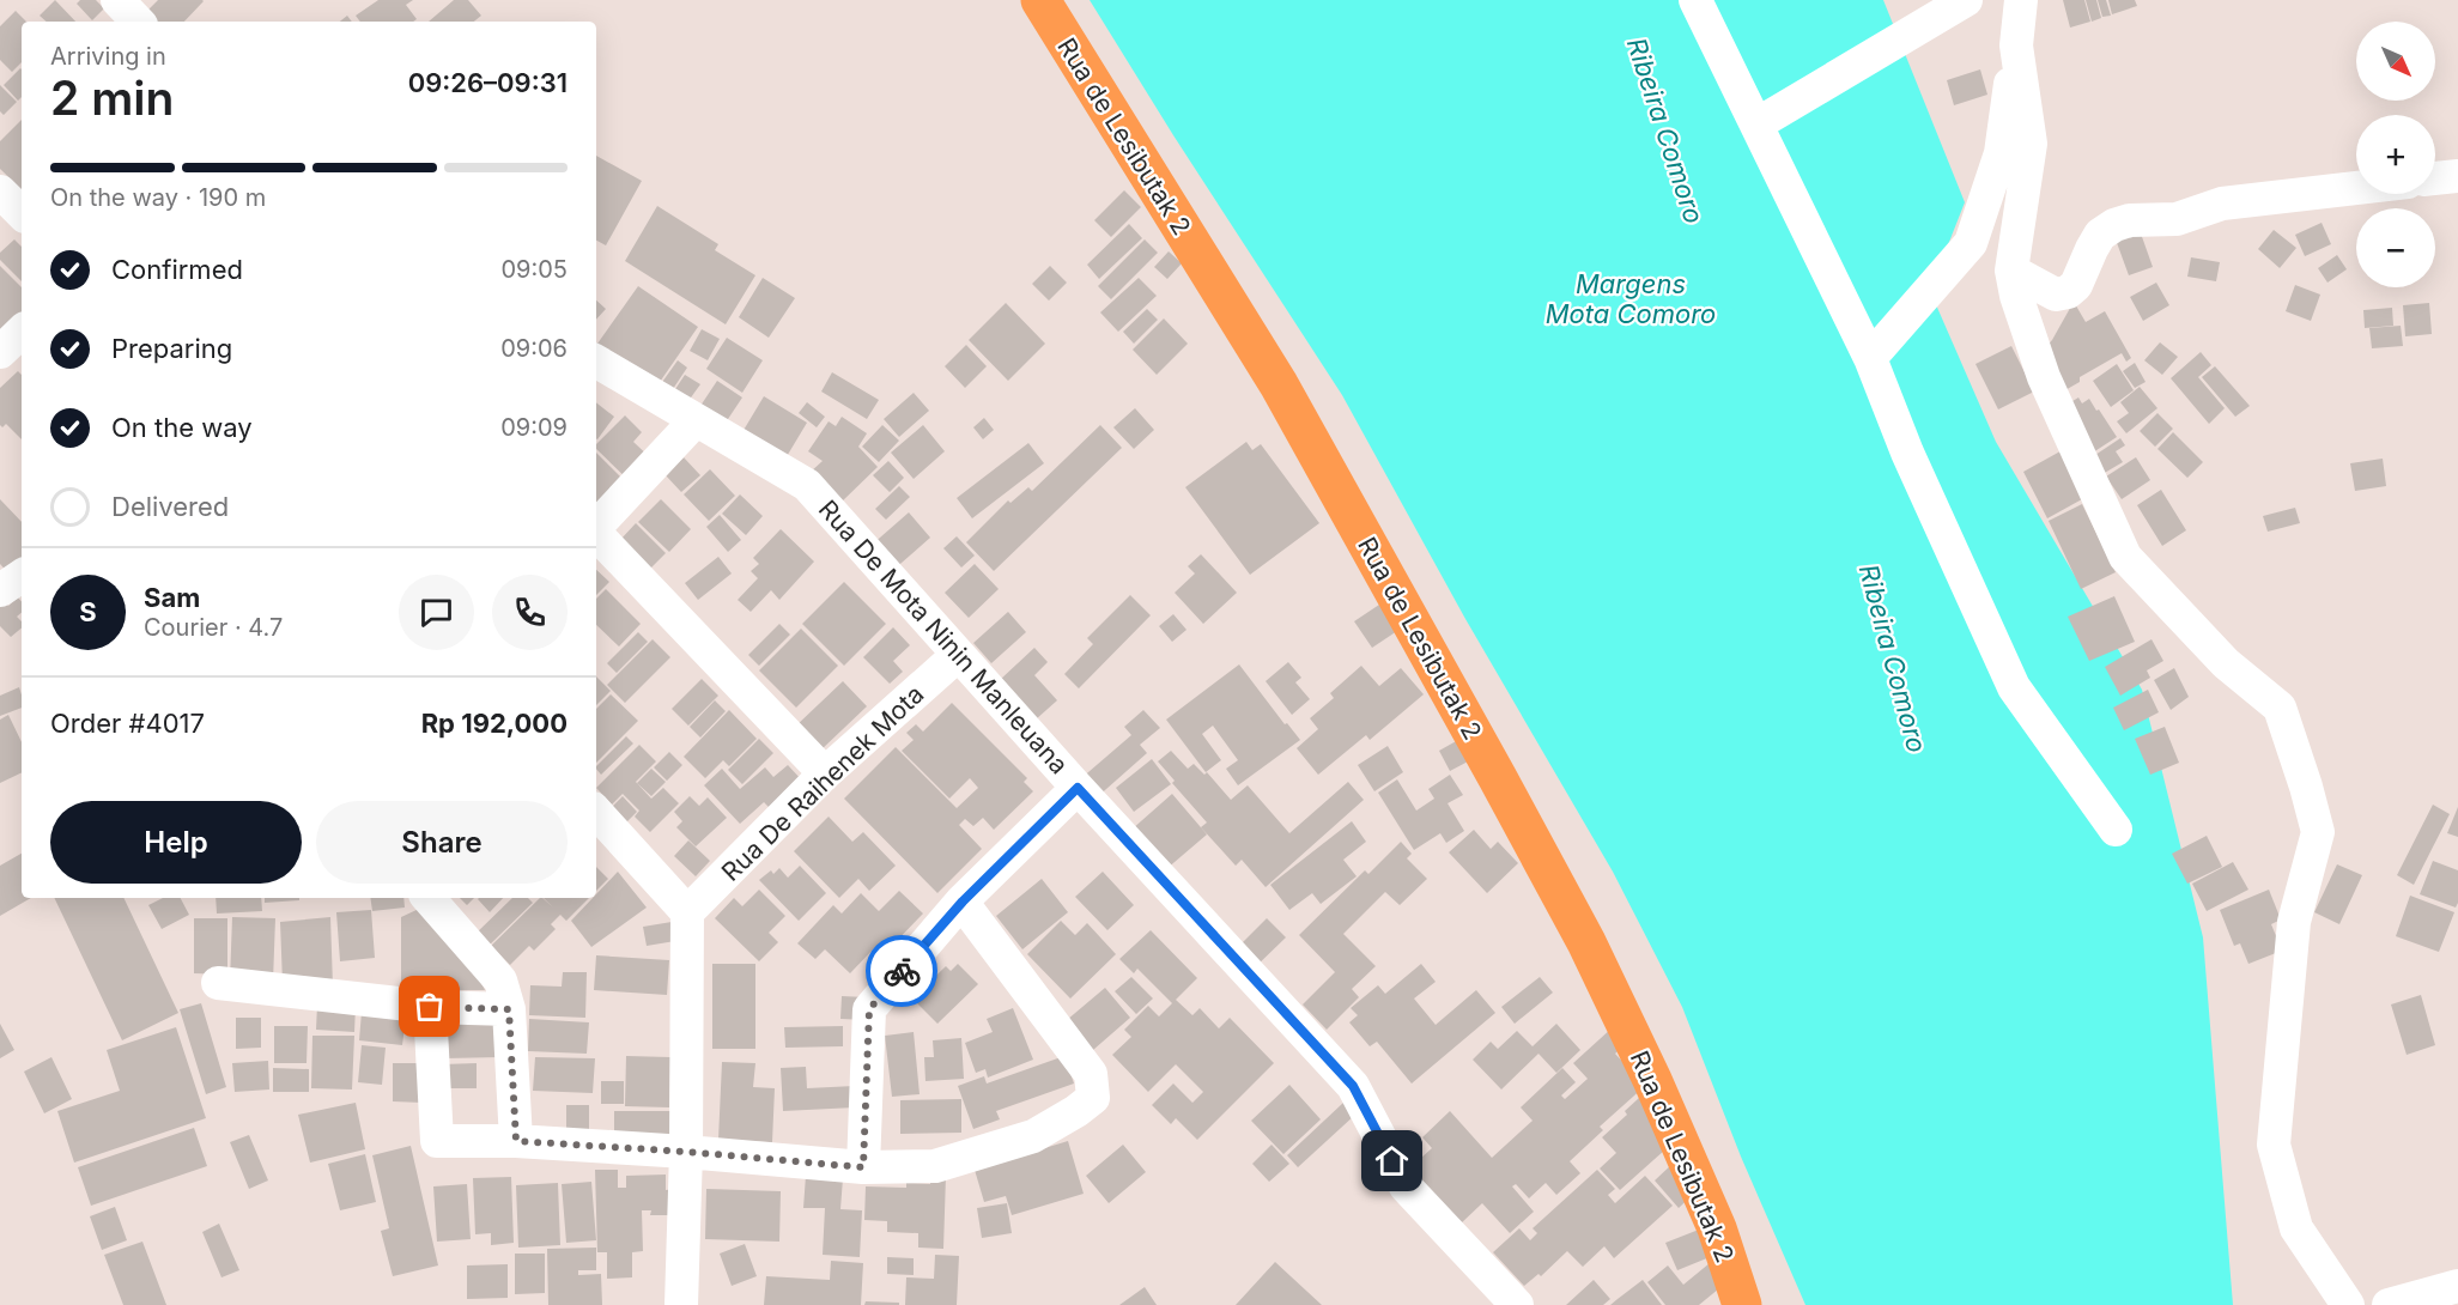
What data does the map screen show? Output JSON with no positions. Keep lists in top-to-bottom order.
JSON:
{
  "streets": {
    "main road": ["Rua de Lesibutak 2"],
    "street": ["Rua De Mota Ninin Manleuana", "Rua De Raihenek Mota"]
  },
  "crossings": [
    ["Rua De Mota Ninin Manleuana", "Rua De Raihenek Mota"]
  ],
  "water": ["Ribeira Comoro", "Margens Mota Comoro"],
  "north": "bottom right",
  "page": {
    "map_buttons": ["+", "−"],
    "heading": ["2 min", "Arriving in", "09:26–09:31"],
    "panel": [
      "Sam",
      "Courier · 4.7",
      "Order #4017",
      "Rp 192,000"
    ],
    "bar": "On the way · 190 m",
    "list": [
      ["Confirmed", "09:05"],
      ["Preparing", "09:06"],
      ["On the way", "09:09"],
      "Delivered"
    ],
    "round": "S",
    "buttons": ["Help", "Share"]
  }
}
